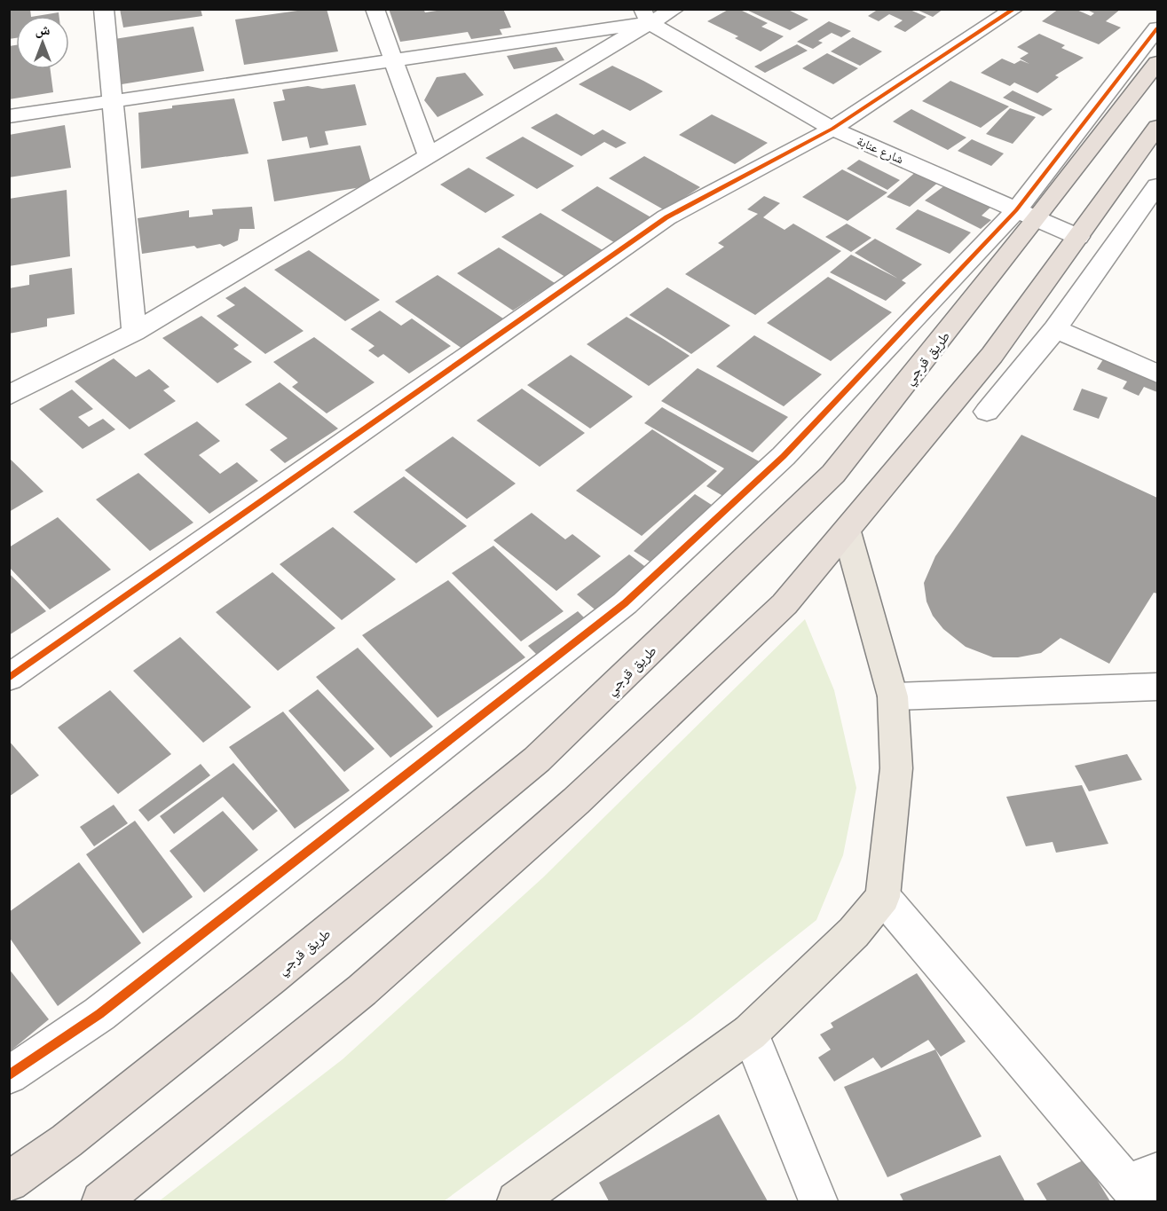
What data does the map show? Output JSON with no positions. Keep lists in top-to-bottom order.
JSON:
{
  "streets": {
    "highway": ["طريق قرجي"],
    "street": ["شارع عنابة"]
  },
  "crossings": [
    ["شارع عنابة", "طريق قرجي"]
  ],
  "north": "top"
}
